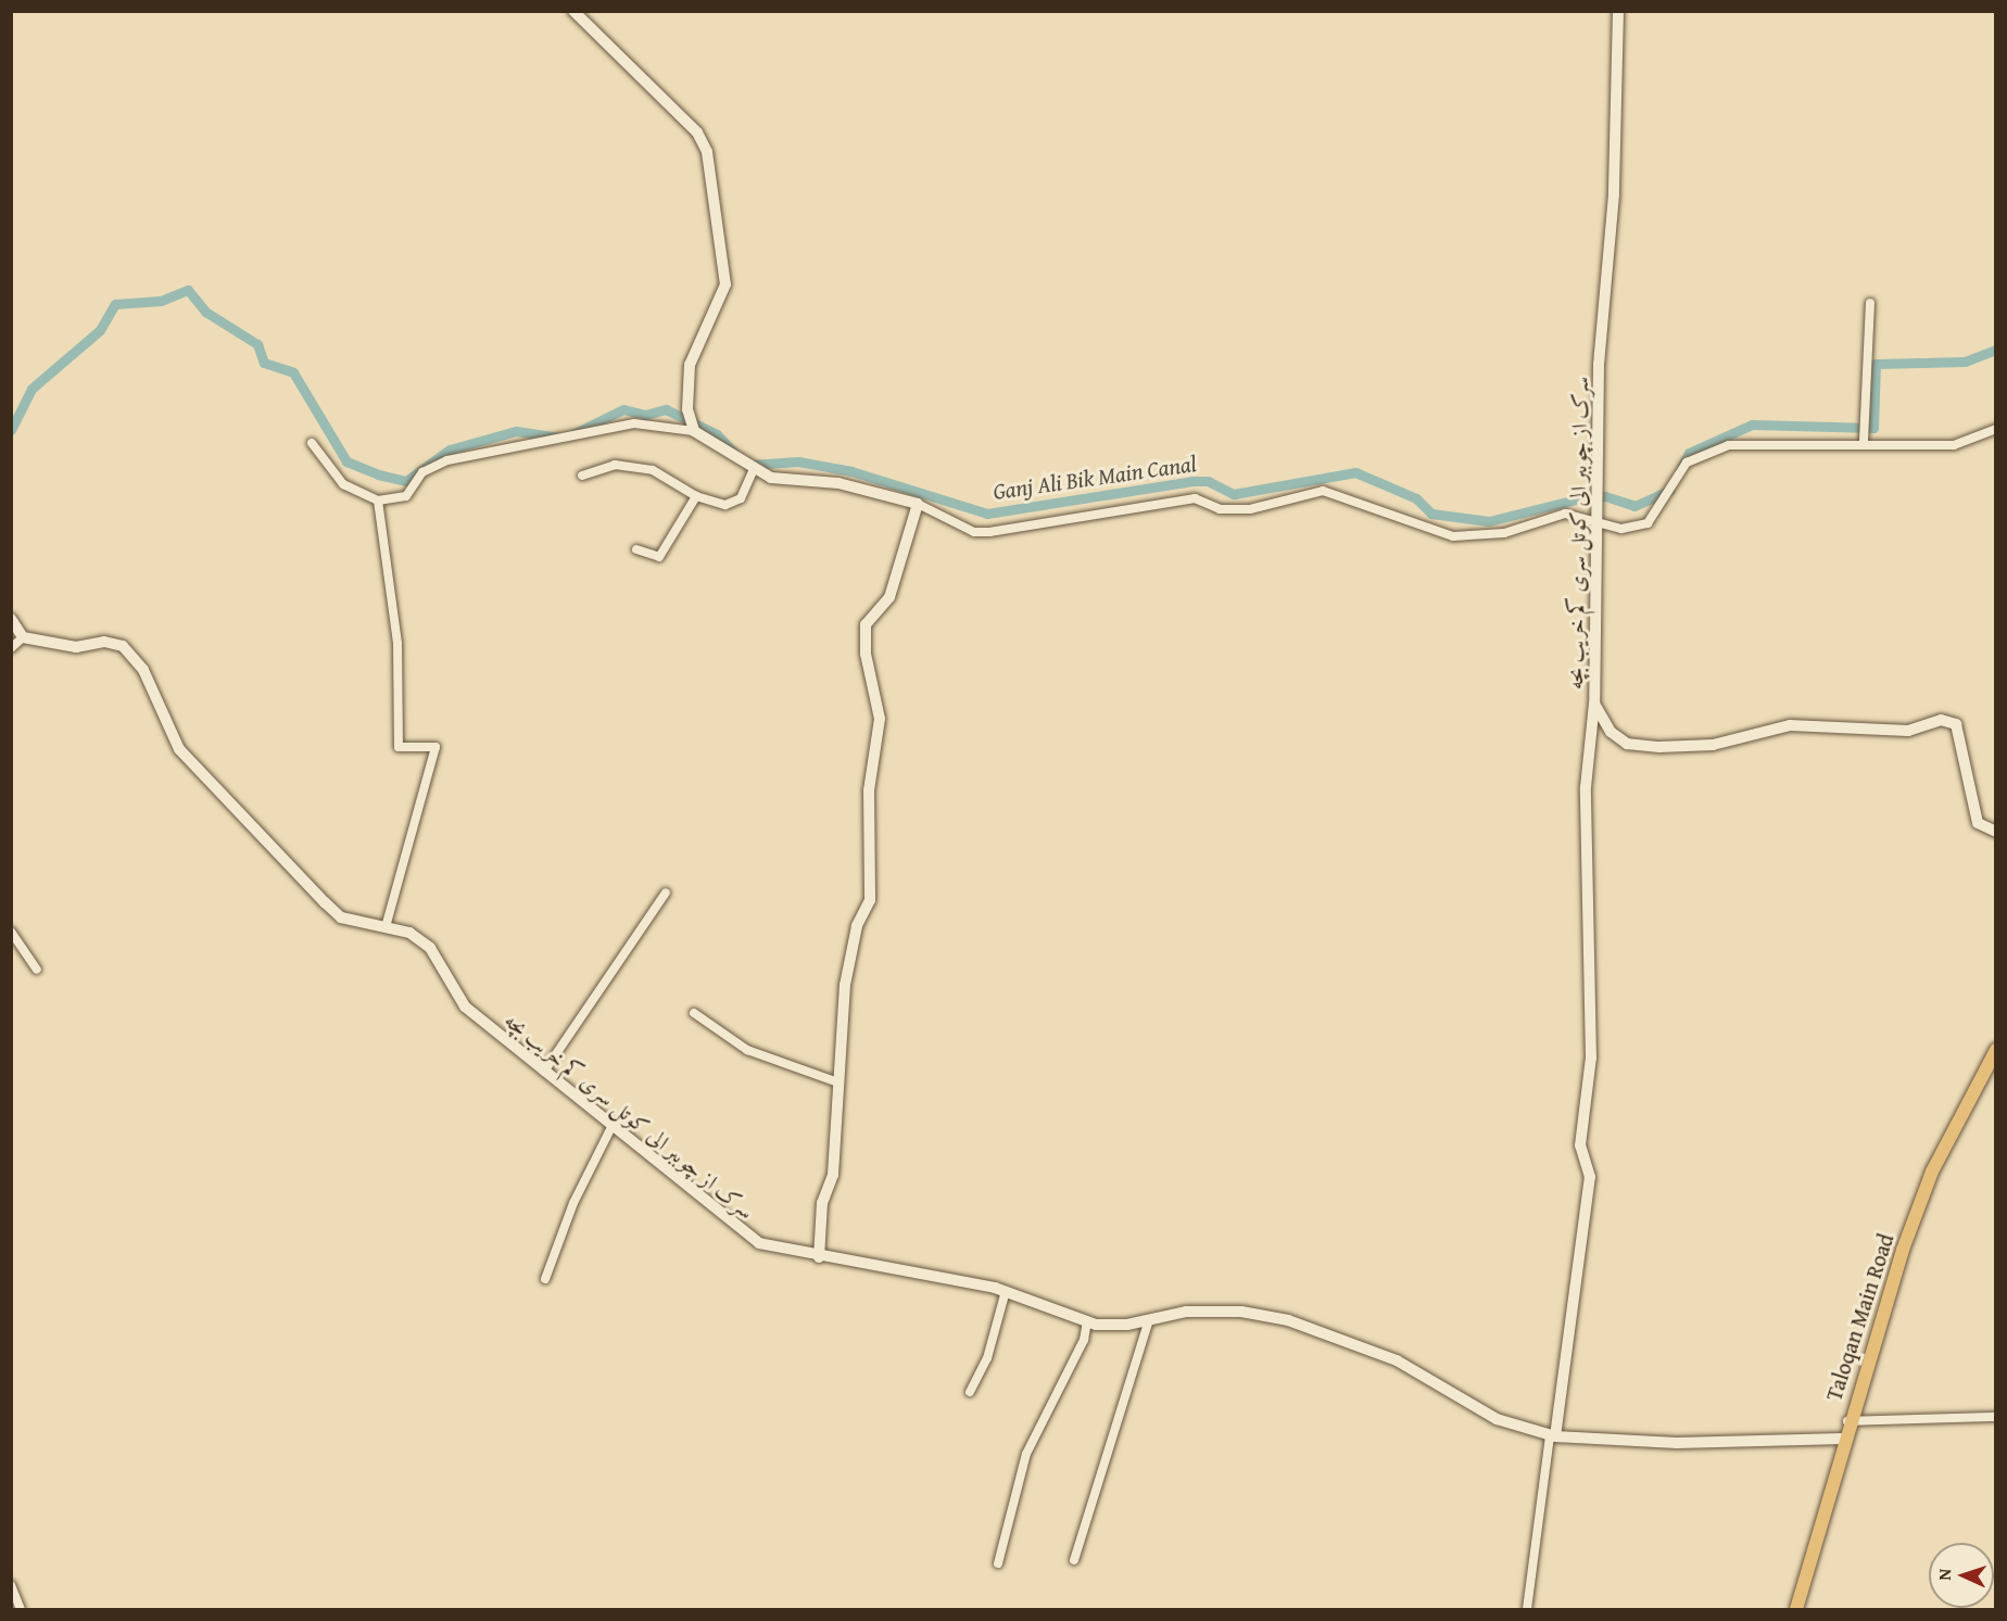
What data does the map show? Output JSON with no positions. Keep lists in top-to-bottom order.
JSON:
{
  "streets": {
    "main road": ["Taloqan Main Road"],
    "street": ["سرک از چوببر الی کوتل سری کم خریب بچه"]
  },
  "crossings": [
    ["سرک از چوببر الی کوتل سری کم خریب بچه", "Taloqan Main Road"]
  ],
  "water": ["Ganj Ali Bik Main Canal"],
  "north": "left"
}
